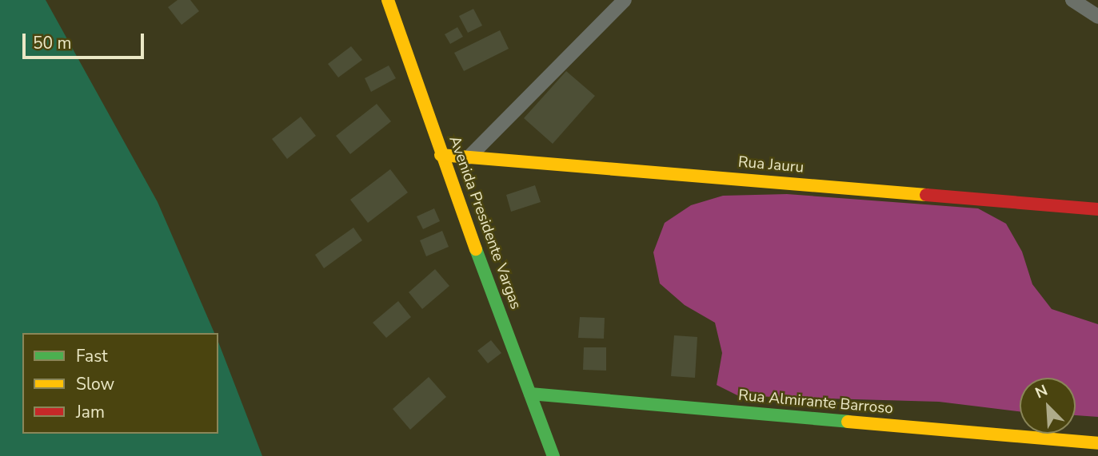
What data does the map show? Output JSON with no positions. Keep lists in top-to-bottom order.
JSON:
{
  "streets": {
    "street": ["Rua Jauru", "Avenida Presidente Vargas", "Rua Almirante Barroso"]
  },
  "crossings": [
    ["Rua Jauru", "Avenida Presidente Vargas"],
    ["Avenida Presidente Vargas", "Rua Almirante Barroso"]
  ],
  "legend": ["Fast", "Slow", "Jam"],
  "scale_bar": "50 m",
  "north": "top left"
}
